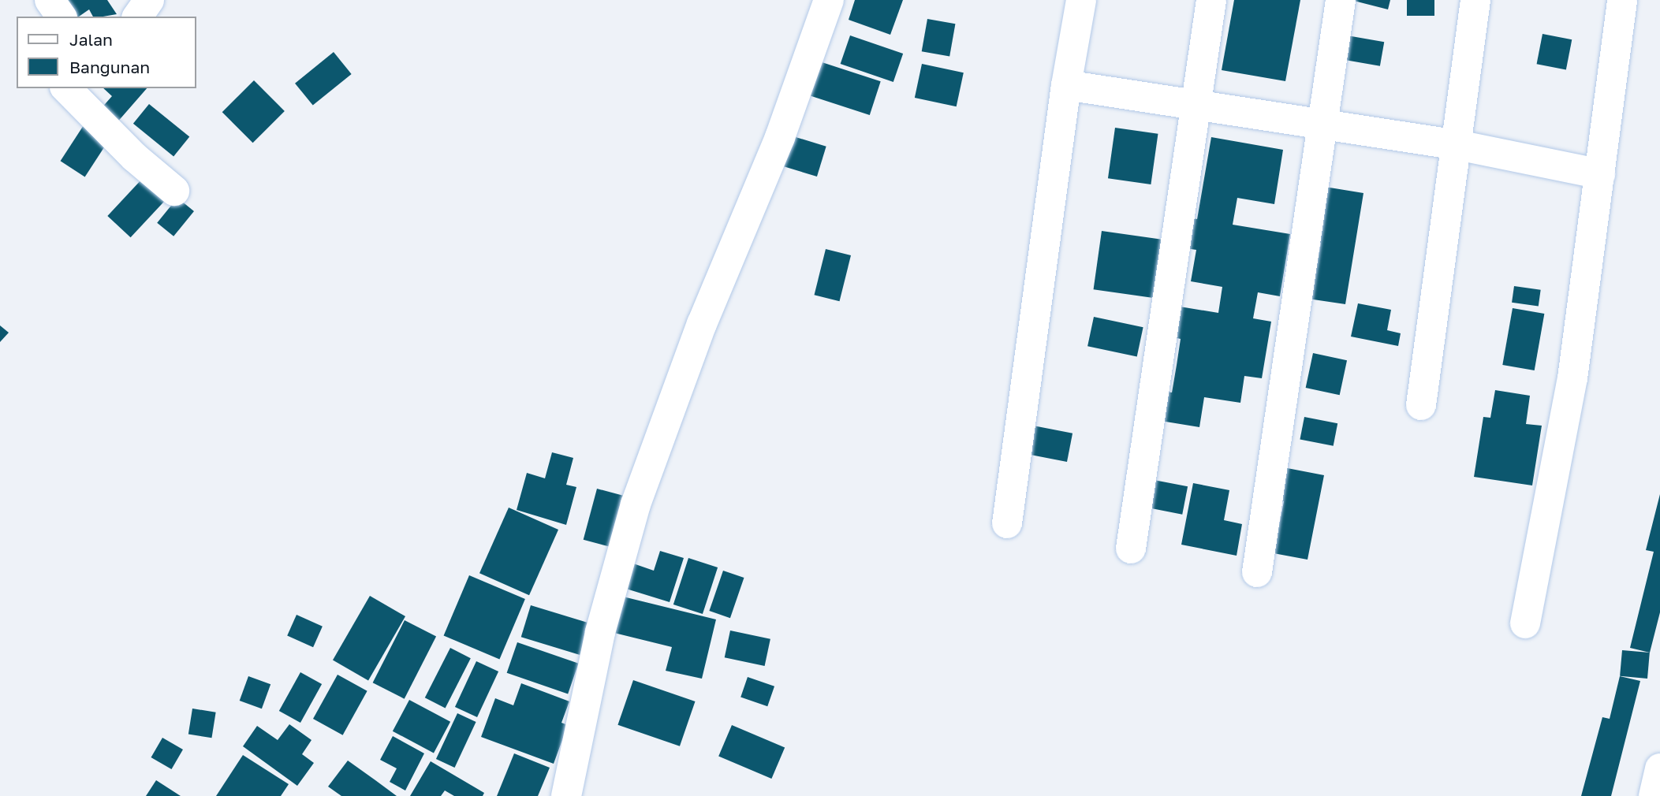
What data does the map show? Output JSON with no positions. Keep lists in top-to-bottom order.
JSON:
{
  "legend": ["Jalan", "Bangunan"]
}
